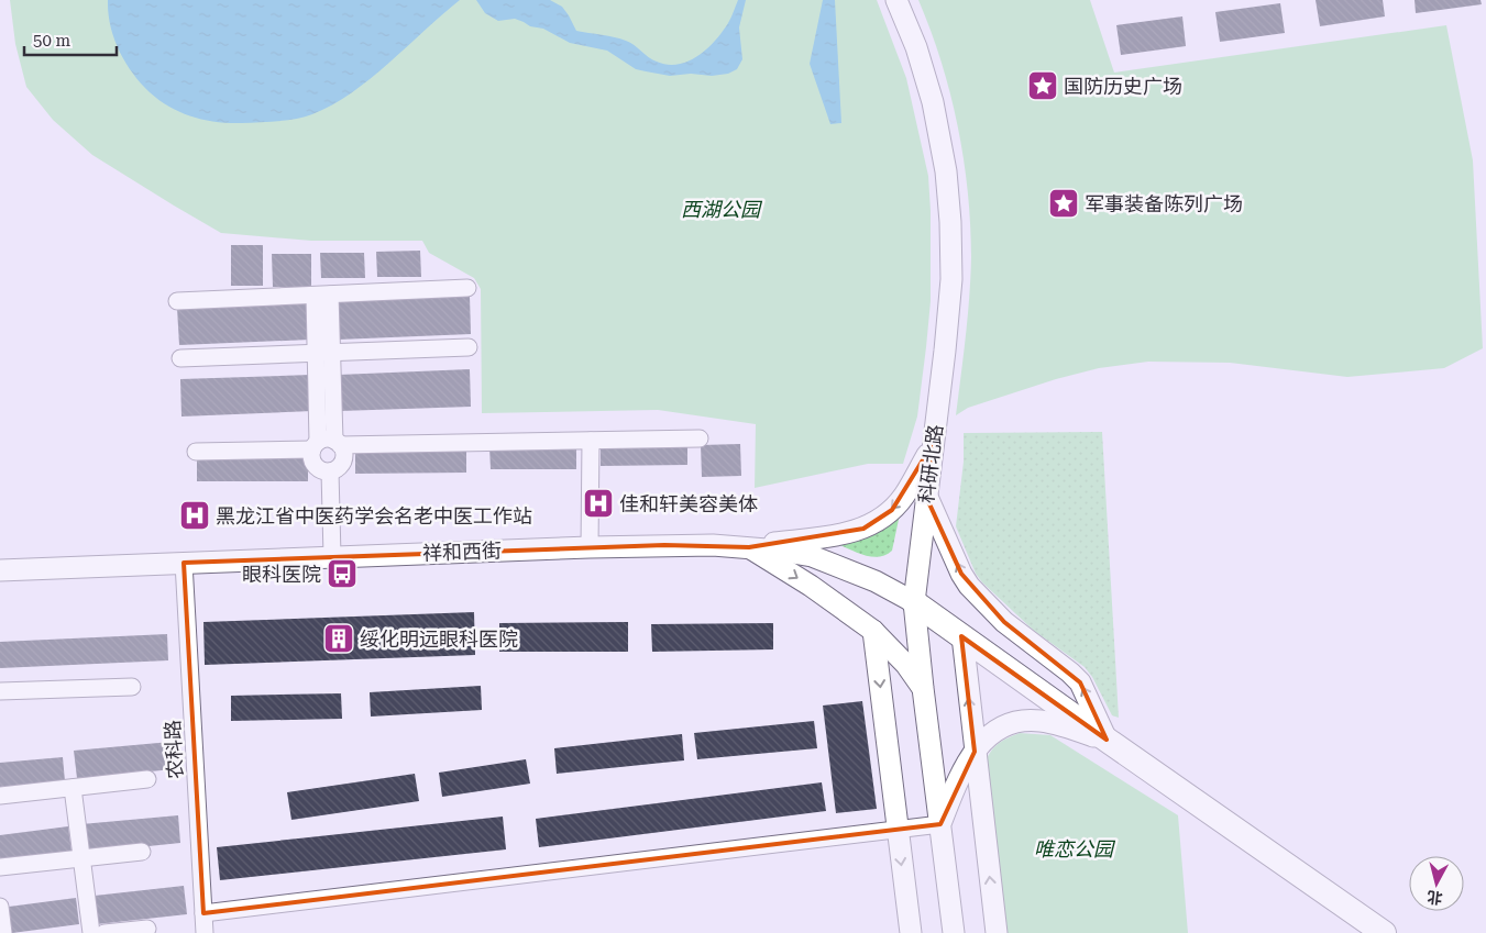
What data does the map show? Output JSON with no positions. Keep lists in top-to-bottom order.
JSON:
{
  "streets": {
    "main road": ["科研北路", "祥和西街"],
    "street": ["农科路"]
  },
  "crossings": [
    ["科研北路", "祥和西街"],
    ["祥和西街", "农科路"]
  ],
  "parks": ["西湖公园", "唯恋公园"],
  "places": {
    "place": ["国防历史广场", "军事装备陈列广场"],
    "hospital": ["佳和轩美容美体", "黑龙江省中医药学会名老中医工作站"],
    "bus stop": ["眼科医院"],
    "building": ["绥化明远眼科医院"]
  },
  "scale_bar": "50 m",
  "north": "bottom"
}
